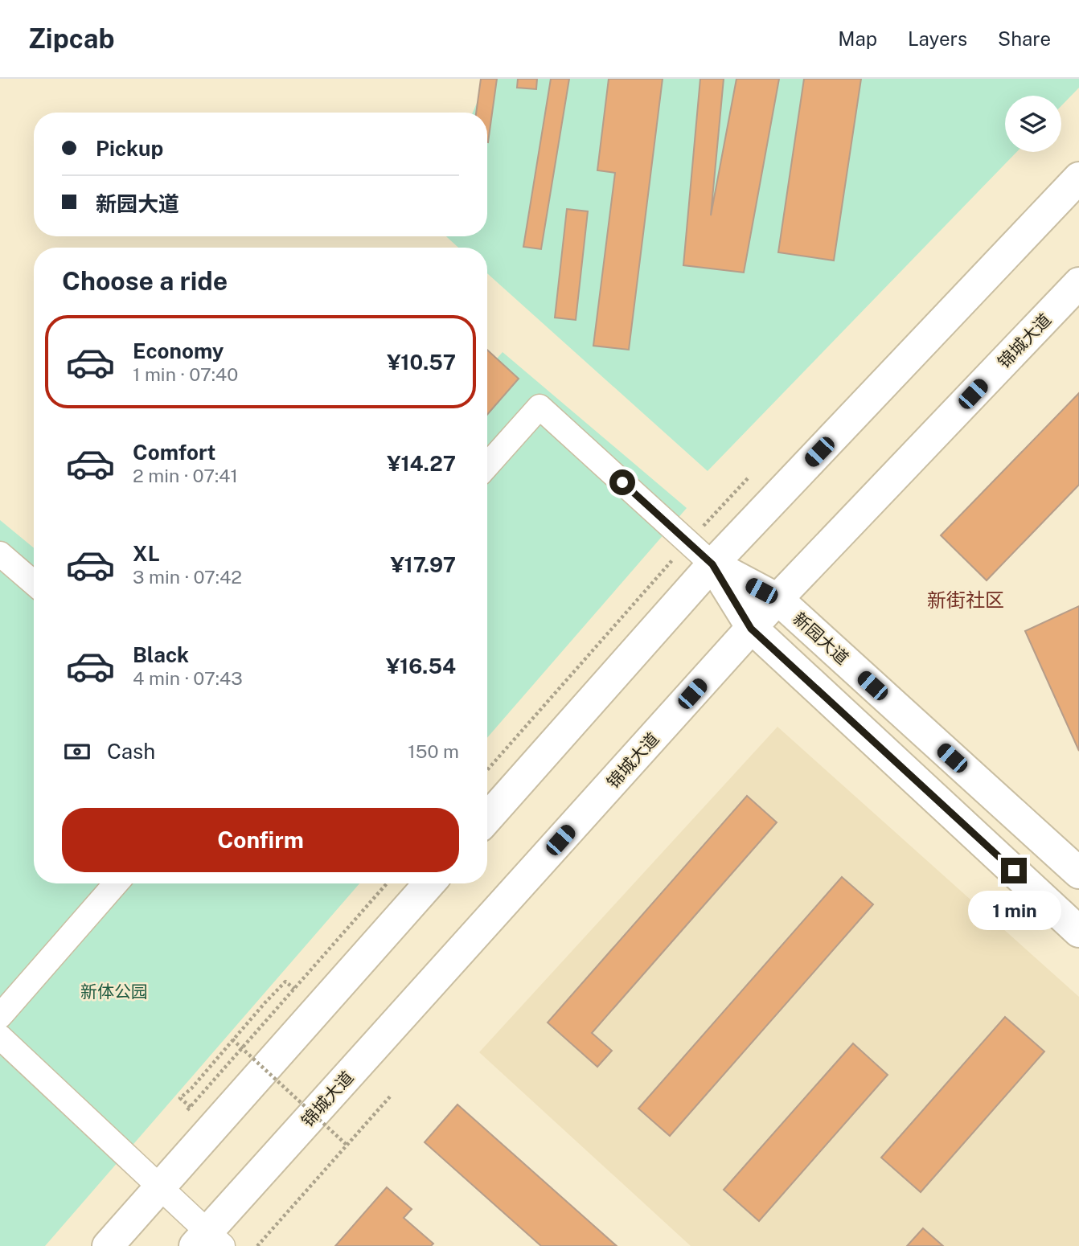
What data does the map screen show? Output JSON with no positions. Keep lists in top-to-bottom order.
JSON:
{
  "streets": {
    "main road": ["锦城大道", "新园大道"]
  },
  "crossings": [
    ["锦城大道", "新园大道"]
  ],
  "districts": ["新街社区"],
  "parks": ["新体公园"],
  "page": {
    "header": "Zipcab",
    "nav": ["Map", "Layers", "Share"],
    "banner": ["Pickup", "新园大道"],
    "heading": "Choose a ride",
    "list": [
      {
        "name": "Economy",
        "note": "1 min · 07:40",
        "value": "¥10.57"
      },
      {
        "name": "Comfort",
        "note": "2 min · 07:41",
        "value": "¥14.27"
      },
      {
        "name": "XL",
        "note": "3 min · 07:42",
        "value": "¥17.97"
      },
      {
        "name": "Black",
        "note": "4 min · 07:43",
        "value": "¥16.54"
      }
    ],
    "pay": ["Cash", "150 m"],
    "buttons": "Confirm",
    "bubble": "1 min"
  }
}
